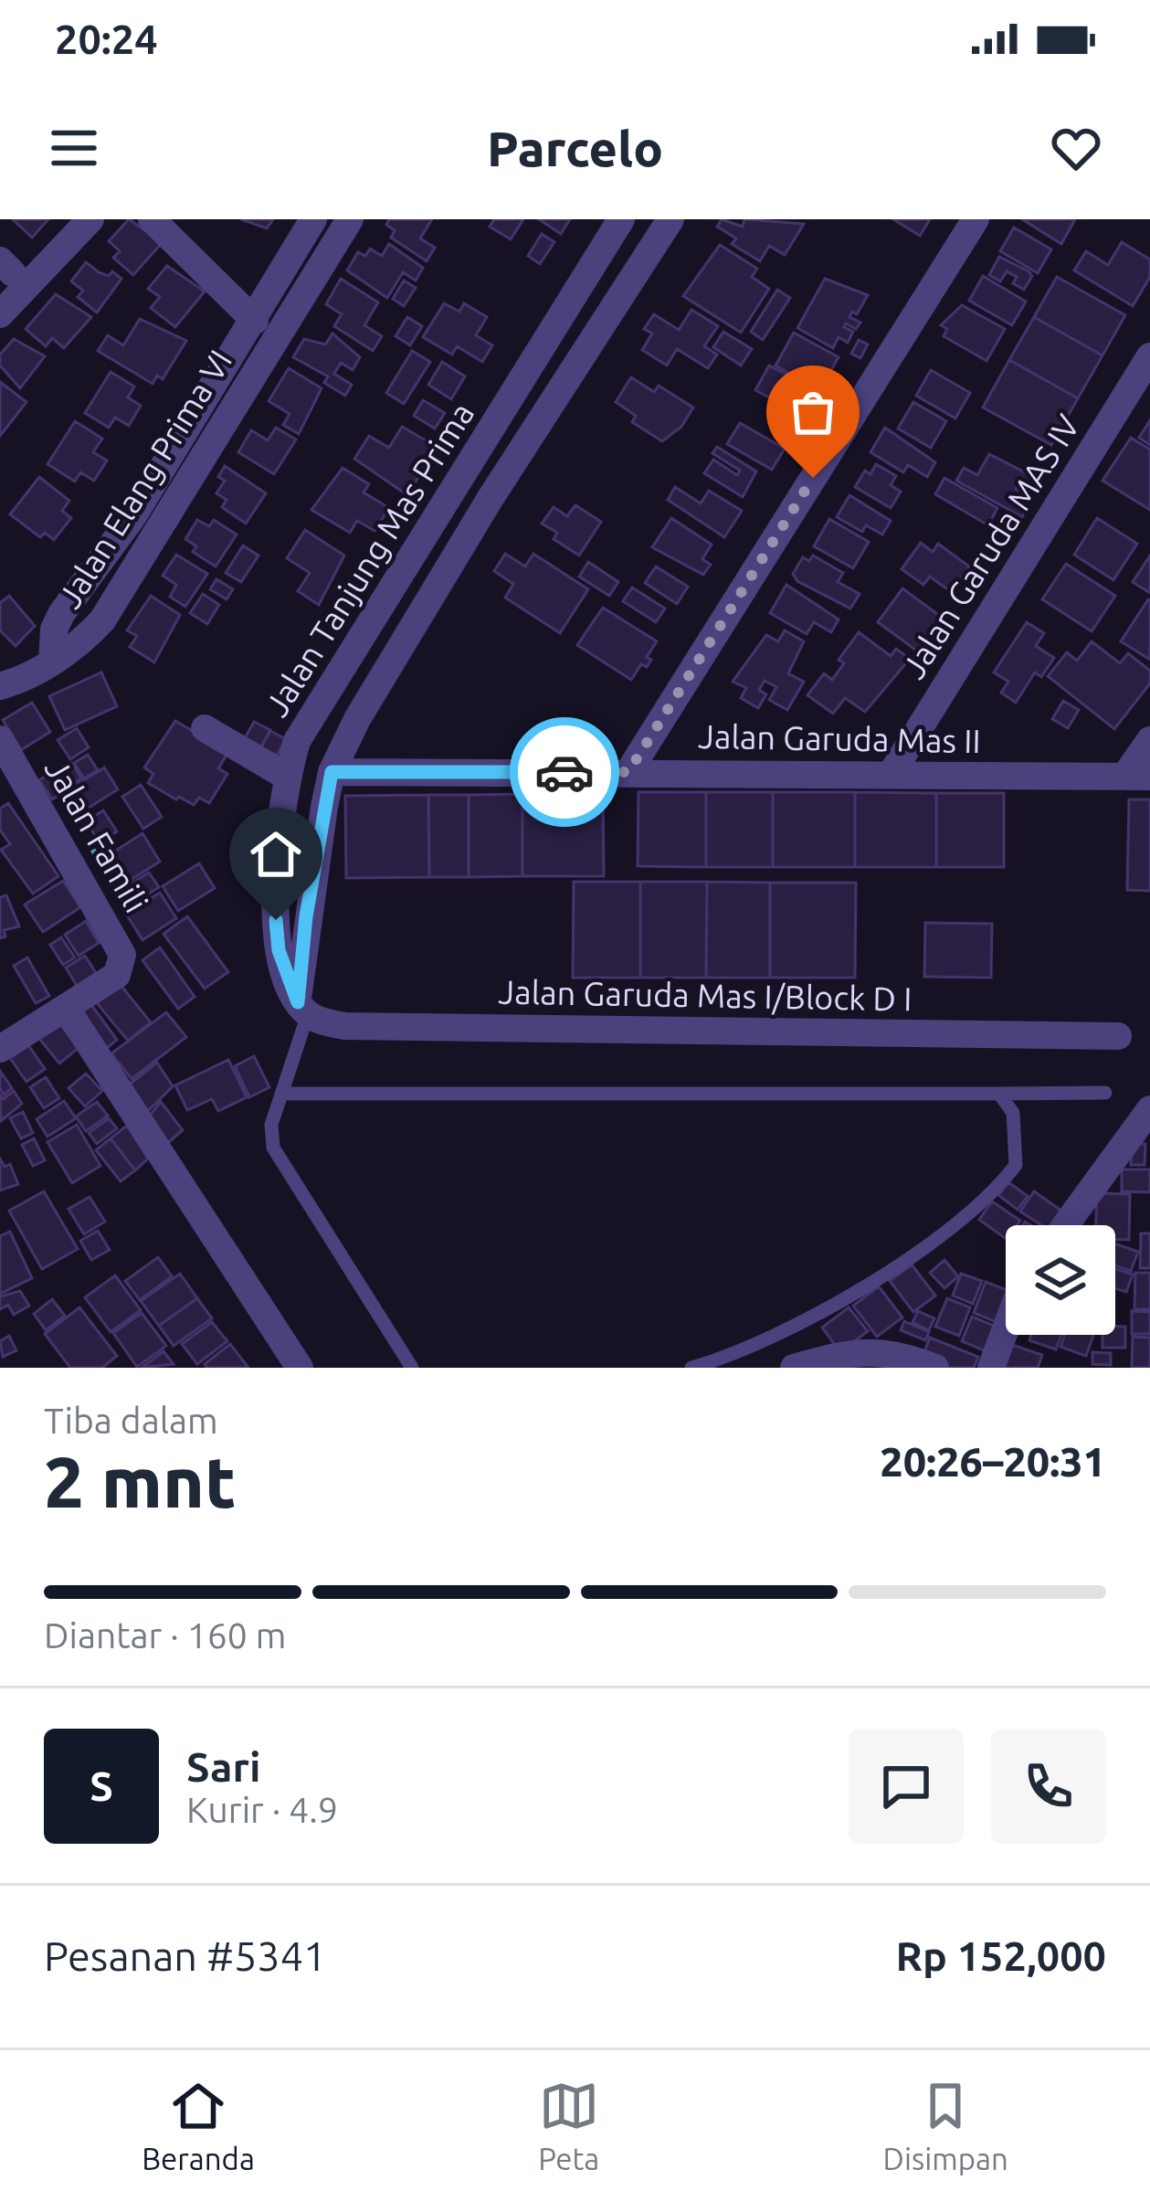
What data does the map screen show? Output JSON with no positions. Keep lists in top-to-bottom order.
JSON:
{
  "streets": {
    "street": [
      "Jalan Elang Prima VI",
      "Jalan Garuda MAS IV",
      "Jalan Tanjung Mas Prima",
      "Jalan Garuda Mas II",
      "Jalan Famili",
      "Jalan Garuda Mas I/Block D I"
    ]
  },
  "crossings": [
    ["Jalan Garuda MAS IV", "Jalan Garuda Mas II"],
    ["Jalan Tanjung Mas Prima", "Jalan Garuda Mas I/Block D I"]
  ],
  "page": {
    "status": "20:24",
    "header": "Parcelo",
    "heading": ["2 mnt", "Tiba dalam", "20:26–20:31"],
    "panel": [
      "Sari",
      "Kurir · 4.9",
      "Pesanan #5341",
      "Rp 152,000"
    ],
    "bar": "Diantar · 160 m",
    "round": "S",
    "tabs": ["Beranda", "Peta", "Disimpan"]
  }
}
